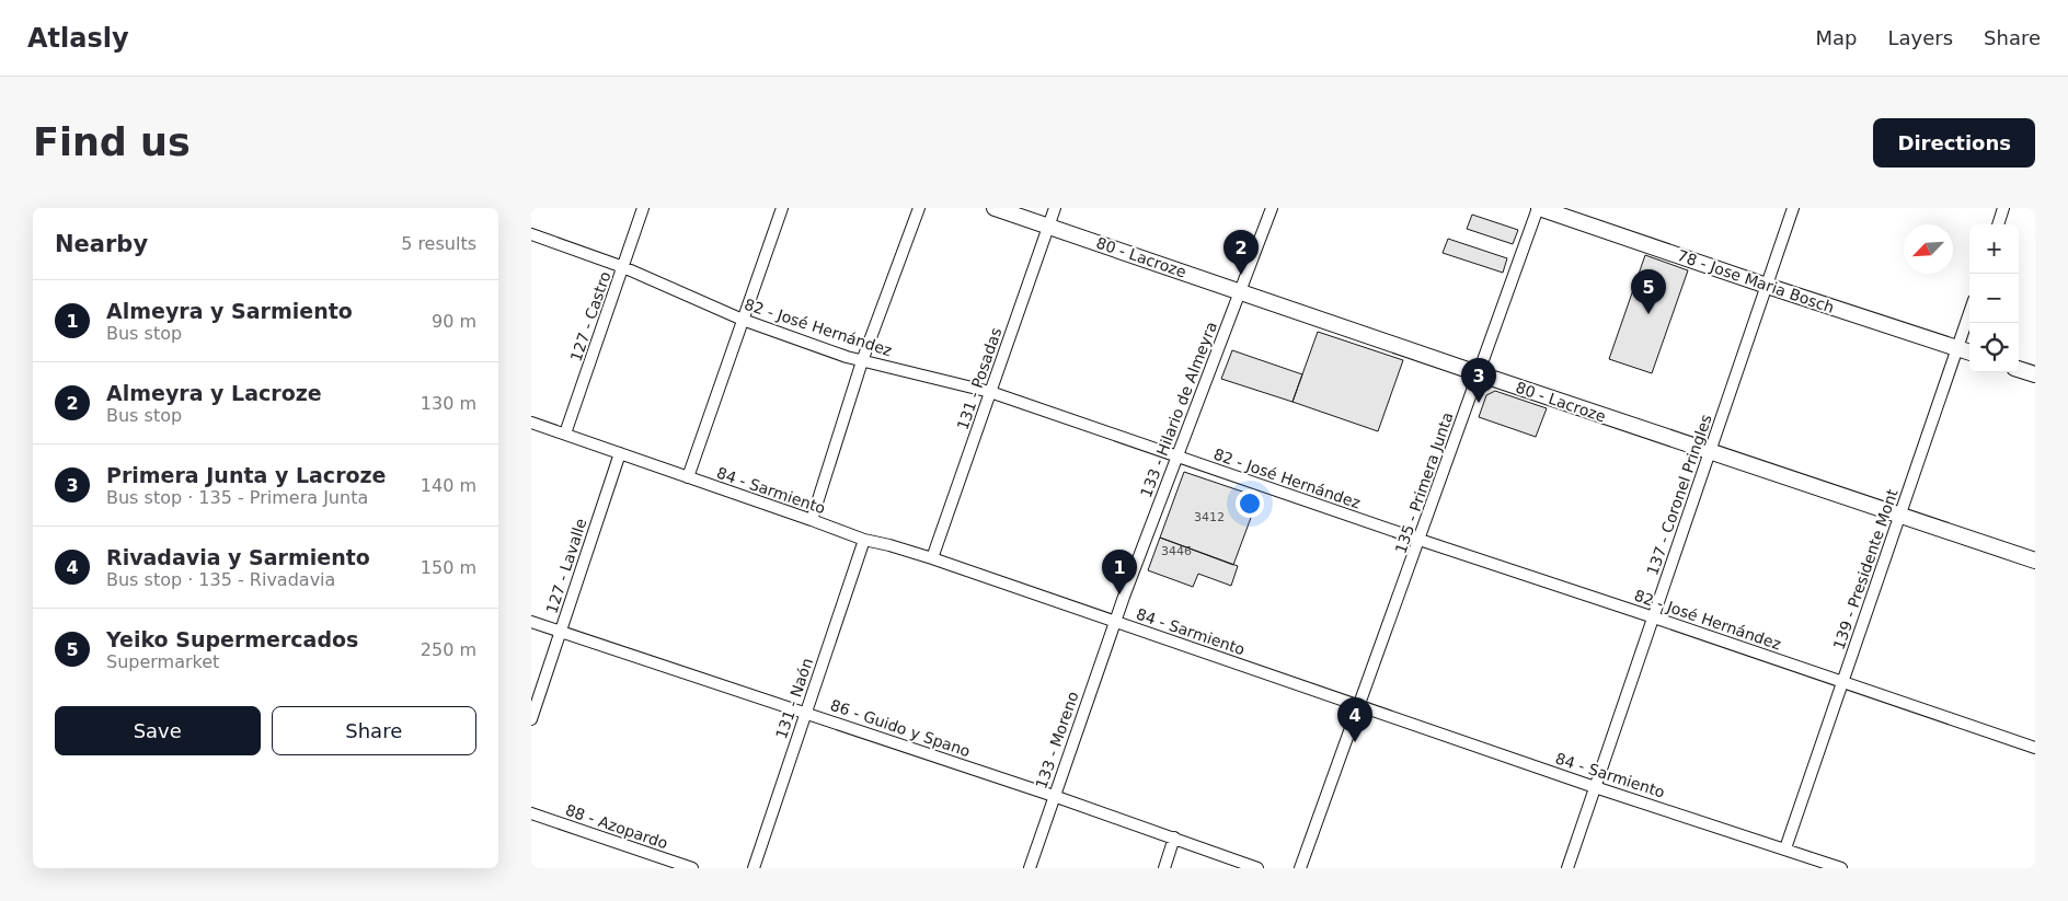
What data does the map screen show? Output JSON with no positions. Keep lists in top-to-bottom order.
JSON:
{
  "streets": {
    "street": [
      "80 - Lacroze",
      "78 - Jose Maria Bosch",
      "127 - Castro",
      "82 - José Hernández",
      "131 - Posadas",
      "133 - Hilario de Almeyra",
      "135 - Primera Junta",
      "84 - Sarmiento",
      "137 - Coronel Pringles",
      "127 - Lavalle",
      "139 - Presidente Mont",
      "131 - Naón",
      "86 - Guido y Spano",
      "133 - Moreno",
      "88 - Azopardo"
    ]
  },
  "crossings": [
    ["80 - Lacroze", "131 - Posadas"],
    ["80 - Lacroze", "133 - Hilario de Almeyra"],
    ["80 - Lacroze", "135 - Primera Junta"],
    ["80 - Lacroze", "137 - Coronel Pringles"],
    ["80 - Lacroze", "139 - Presidente Mont"],
    ["78 - Jose Maria Bosch", "135 - Primera Junta"],
    ["78 - Jose Maria Bosch", "137 - Coronel Pringles"],
    ["78 - Jose Maria Bosch", "139 - Presidente Mont"],
    ["127 - Castro", "82 - José Hernández"],
    ["127 - Castro", "84 - Sarmiento"],
    ["82 - José Hernández", "131 - Posadas"],
    ["82 - José Hernández", "133 - Hilario de Almeyra"],
    ["82 - José Hernández", "135 - Primera Junta"],
    ["82 - José Hernández", "137 - Coronel Pringles"],
    ["82 - José Hernández", "139 - Presidente Mont"],
    ["131 - Posadas", "84 - Sarmiento"],
    ["133 - Hilario de Almeyra", "84 - Sarmiento"],
    ["133 - Hilario de Almeyra", "133 - Moreno"],
    ["135 - Primera Junta", "84 - Sarmiento"],
    ["84 - Sarmiento", "137 - Coronel Pringles"],
    ["84 - Sarmiento", "127 - Lavalle"],
    ["84 - Sarmiento", "139 - Presidente Mont"],
    ["84 - Sarmiento", "131 - Naón"],
    ["84 - Sarmiento", "133 - Moreno"],
    ["127 - Lavalle", "86 - Guido y Spano"],
    ["131 - Naón", "86 - Guido y Spano"],
    ["86 - Guido y Spano", "133 - Moreno"]
  ],
  "house_numbers": ["3412", "3446"],
  "north": "bottom left",
  "page": {
    "header": "Atlasly",
    "nav": ["Map", "Layers", "Share"],
    "buttons": [
      "Directions",
      ["Save", "Share"]
    ],
    "title": "Find us",
    "heading": ["Nearby", "5 results"],
    "map_buttons": ["+", "−"],
    "pins": [
      "2",
      "5",
      "3",
      "1",
      "4"
    ],
    "list": [
      {
        "mark": "1",
        "name": "Almeyra y Sarmiento",
        "note": "Bus stop",
        "value": "90 m"
      },
      {
        "mark": "2",
        "name": "Almeyra y Lacroze",
        "note": "Bus stop",
        "value": "130 m"
      },
      {
        "mark": "3",
        "name": "Primera Junta y Lacroze",
        "note": "Bus stop · 135 - Primera Junta",
        "value": "140 m"
      },
      {
        "mark": "4",
        "name": "Rivadavia y Sarmiento",
        "note": "Bus stop · 135 - Rivadavia",
        "value": "150 m"
      },
      {
        "mark": "5",
        "name": "Yeiko Supermercados",
        "note": "Supermarket",
        "value": "250 m"
      }
    ]
  }
}
